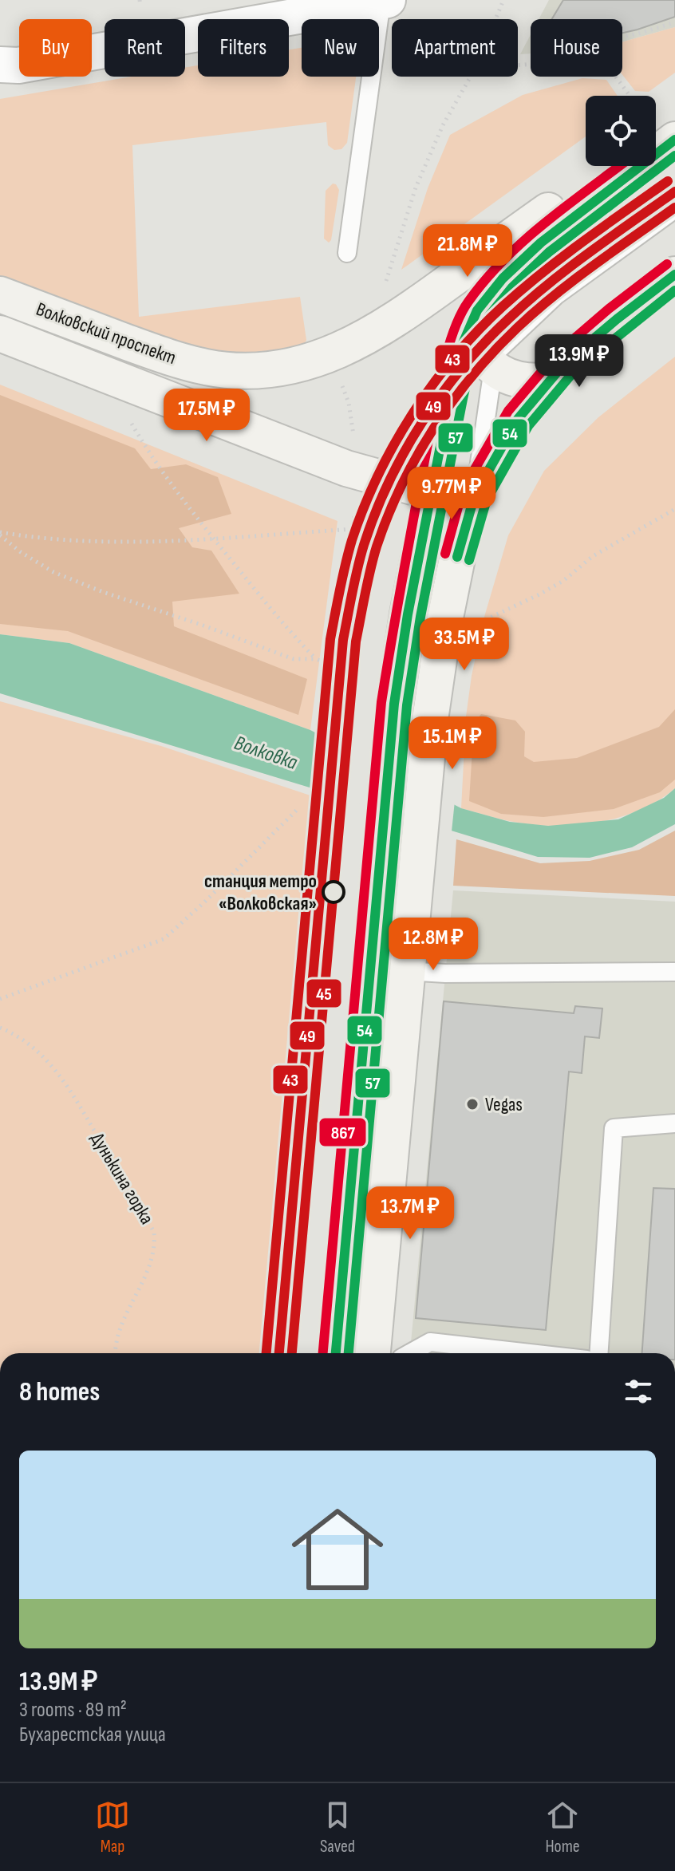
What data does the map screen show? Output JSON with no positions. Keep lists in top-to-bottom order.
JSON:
{
  "streets": {
    "main road": ["Волковский проспект"],
    "path": ["Дунькина горка"]
  },
  "water": ["Волковка"],
  "places": ["станция метро «Волковская»", "Vegas"],
  "lines": [
    "transit line 54",
    "transit line 57",
    "transit line 867",
    "transit line 43",
    "transit line 49",
    "transit line 45"
  ],
  "page": {
    "chip": [
      "Buy",
      "Rent",
      "Filters",
      "New",
      "Apartment",
      "House"
    ],
    "price": [
      "21.8M ₽",
      "13.9M ₽",
      "17.5M ₽",
      "9.77M ₽",
      "33.5M ₽",
      "15.1M ₽",
      "12.8M ₽",
      "13.7M ₽"
    ],
    "heading": "8 homes",
    "list": [
      {
        "name": "13.9M ₽",
        "note": "3 rooms · 89 m² · Бухарестская улица"
      }
    ],
    "tabs": ["Map", "Saved", "Home"]
  }
}
